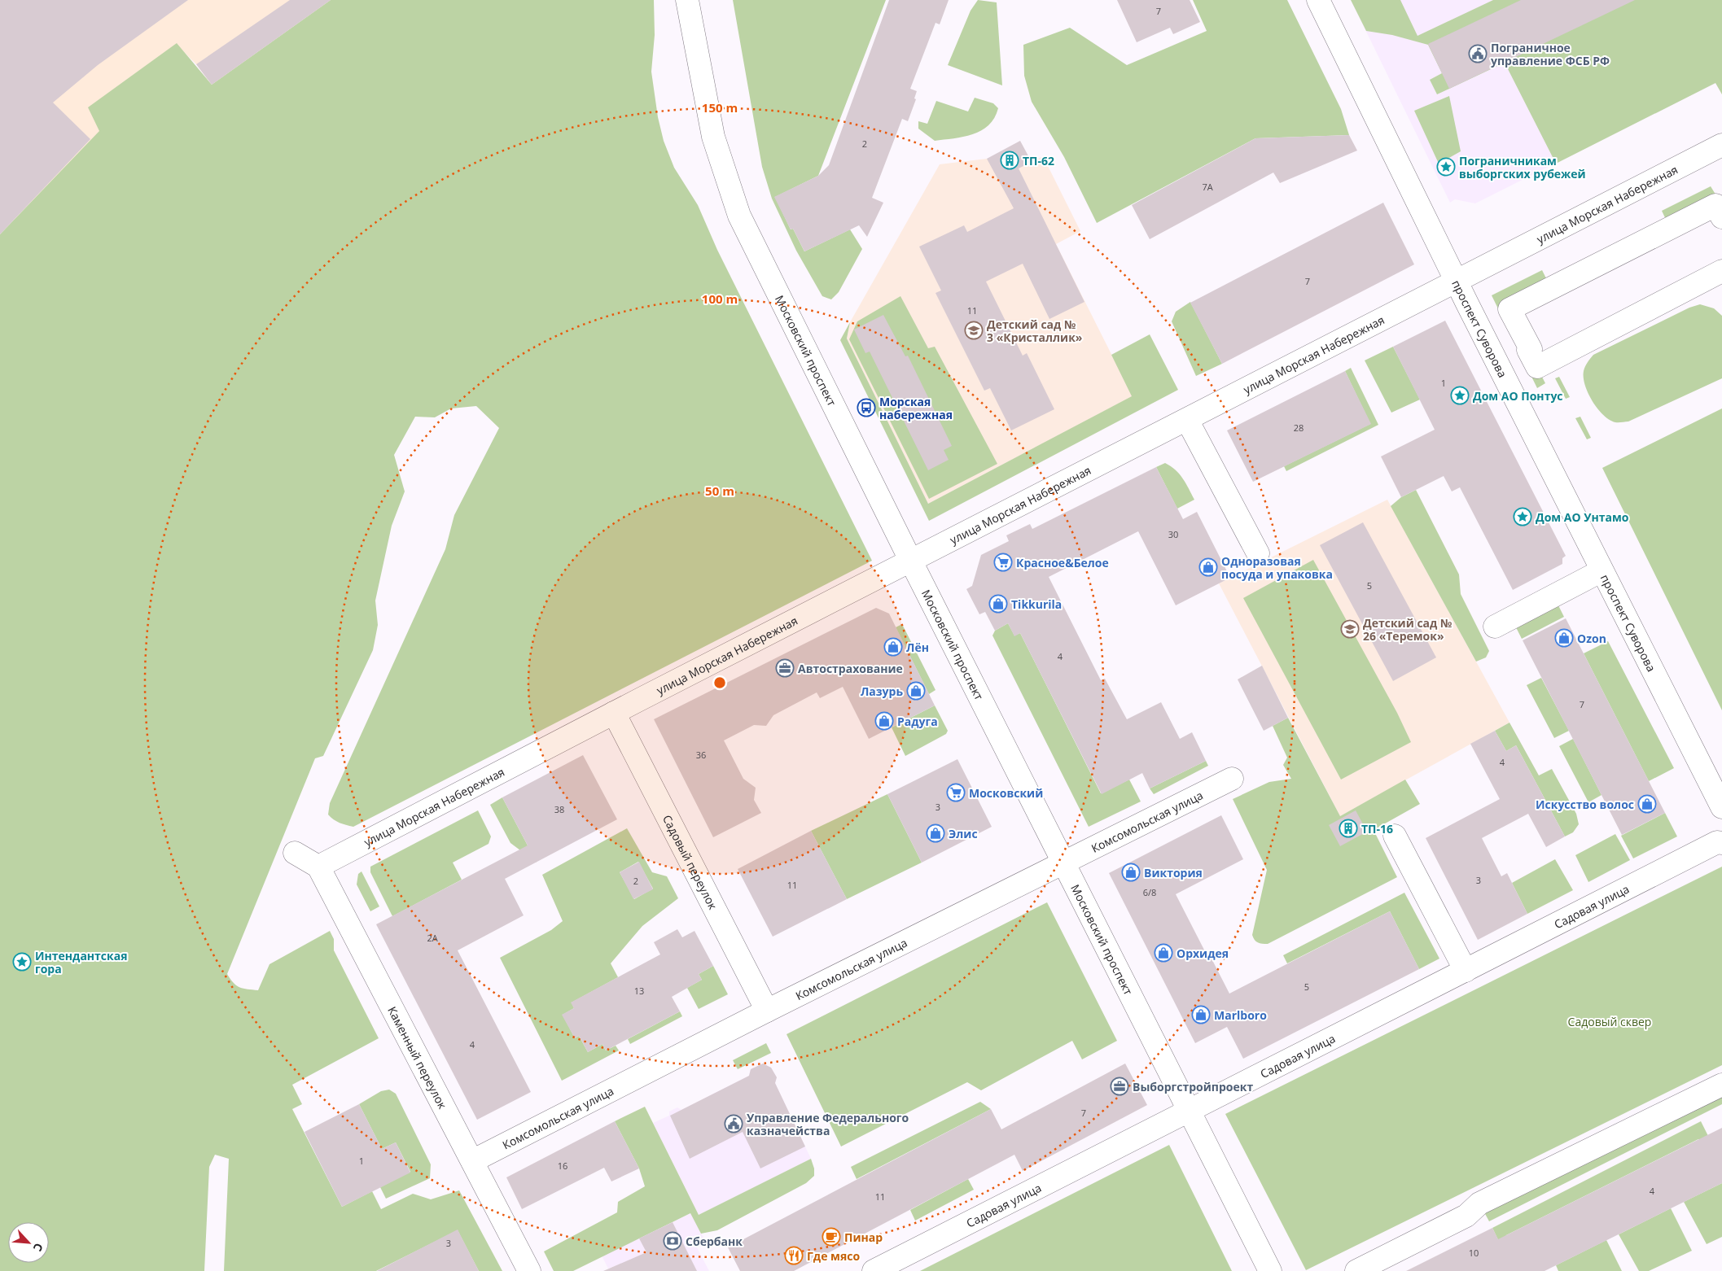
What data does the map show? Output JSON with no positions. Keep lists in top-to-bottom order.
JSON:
{
  "streets": {
    "street": [
      "улица Морская Набережная",
      "проспект Суворова",
      "Московский проспект",
      "Комсомольская улица",
      "Садовый переулок",
      "Садовая улица",
      "Каменный переулок"
    ]
  },
  "crossings": [
    ["улица Морская Набережная", "проспект Суворова"],
    ["улица Морская Набережная", "Московский проспект"],
    ["улица Морская Набережная", "Садовый переулок"],
    ["улица Морская Набережная", "Каменный переулок"],
    ["Московский проспект", "Комсомольская улица"],
    ["Московский проспект", "Садовая улица"],
    ["Комсомольская улица", "Садовый переулок"],
    ["Комсомольская улица", "Каменный переулок"]
  ],
  "parks": ["Садовый сквер"],
  "places": {
    "public building": ["Пограничное управление ФСБ РФ", "Управление Федерального казначейства"],
    "building": ["ТП-62", "ТП-16"],
    "place": [
      "Пограничникам выборгских рубежей",
      "Дом АО Понтус",
      "Дом АО Унтамо",
      "Интендантская гора"
    ],
    "school or university": ["Детский сад № 3 «Кристаллик»", "Детский сад № 26 «Теремок»"],
    "bus stop": ["Морская набережная"],
    "supermarket": ["Красное&Белое", "Московский"],
    "shop": [
      "Одноразовая посуда и упаковка",
      "Tikkurila",
      "Ozon",
      "Лён",
      "Лазурь",
      "Радуга",
      "Искусство волос",
      "Элис",
      "Виктория",
      "Орхидея",
      "Marlboro"
    ],
    "office": ["Автострахование", "Выборгстройпроект"],
    "cafe": ["Пинар"],
    "bank": ["Сбербанк"],
    "restaurant": ["Где мясо"]
  },
  "house_numbers": [
    "7",
    "2",
    "7А",
    "7",
    "11",
    "1",
    "28",
    "30",
    "5",
    "4",
    "7",
    "36",
    "4",
    "3",
    "38",
    "3",
    "2",
    "11",
    "6/8",
    "2А",
    "5",
    "13",
    "4",
    "7",
    "1",
    "16",
    "4",
    "11",
    "3",
    "10"
  ],
  "north": "bottom right",
  "rings": ["150 m", "100 m", "50 m"]
}
